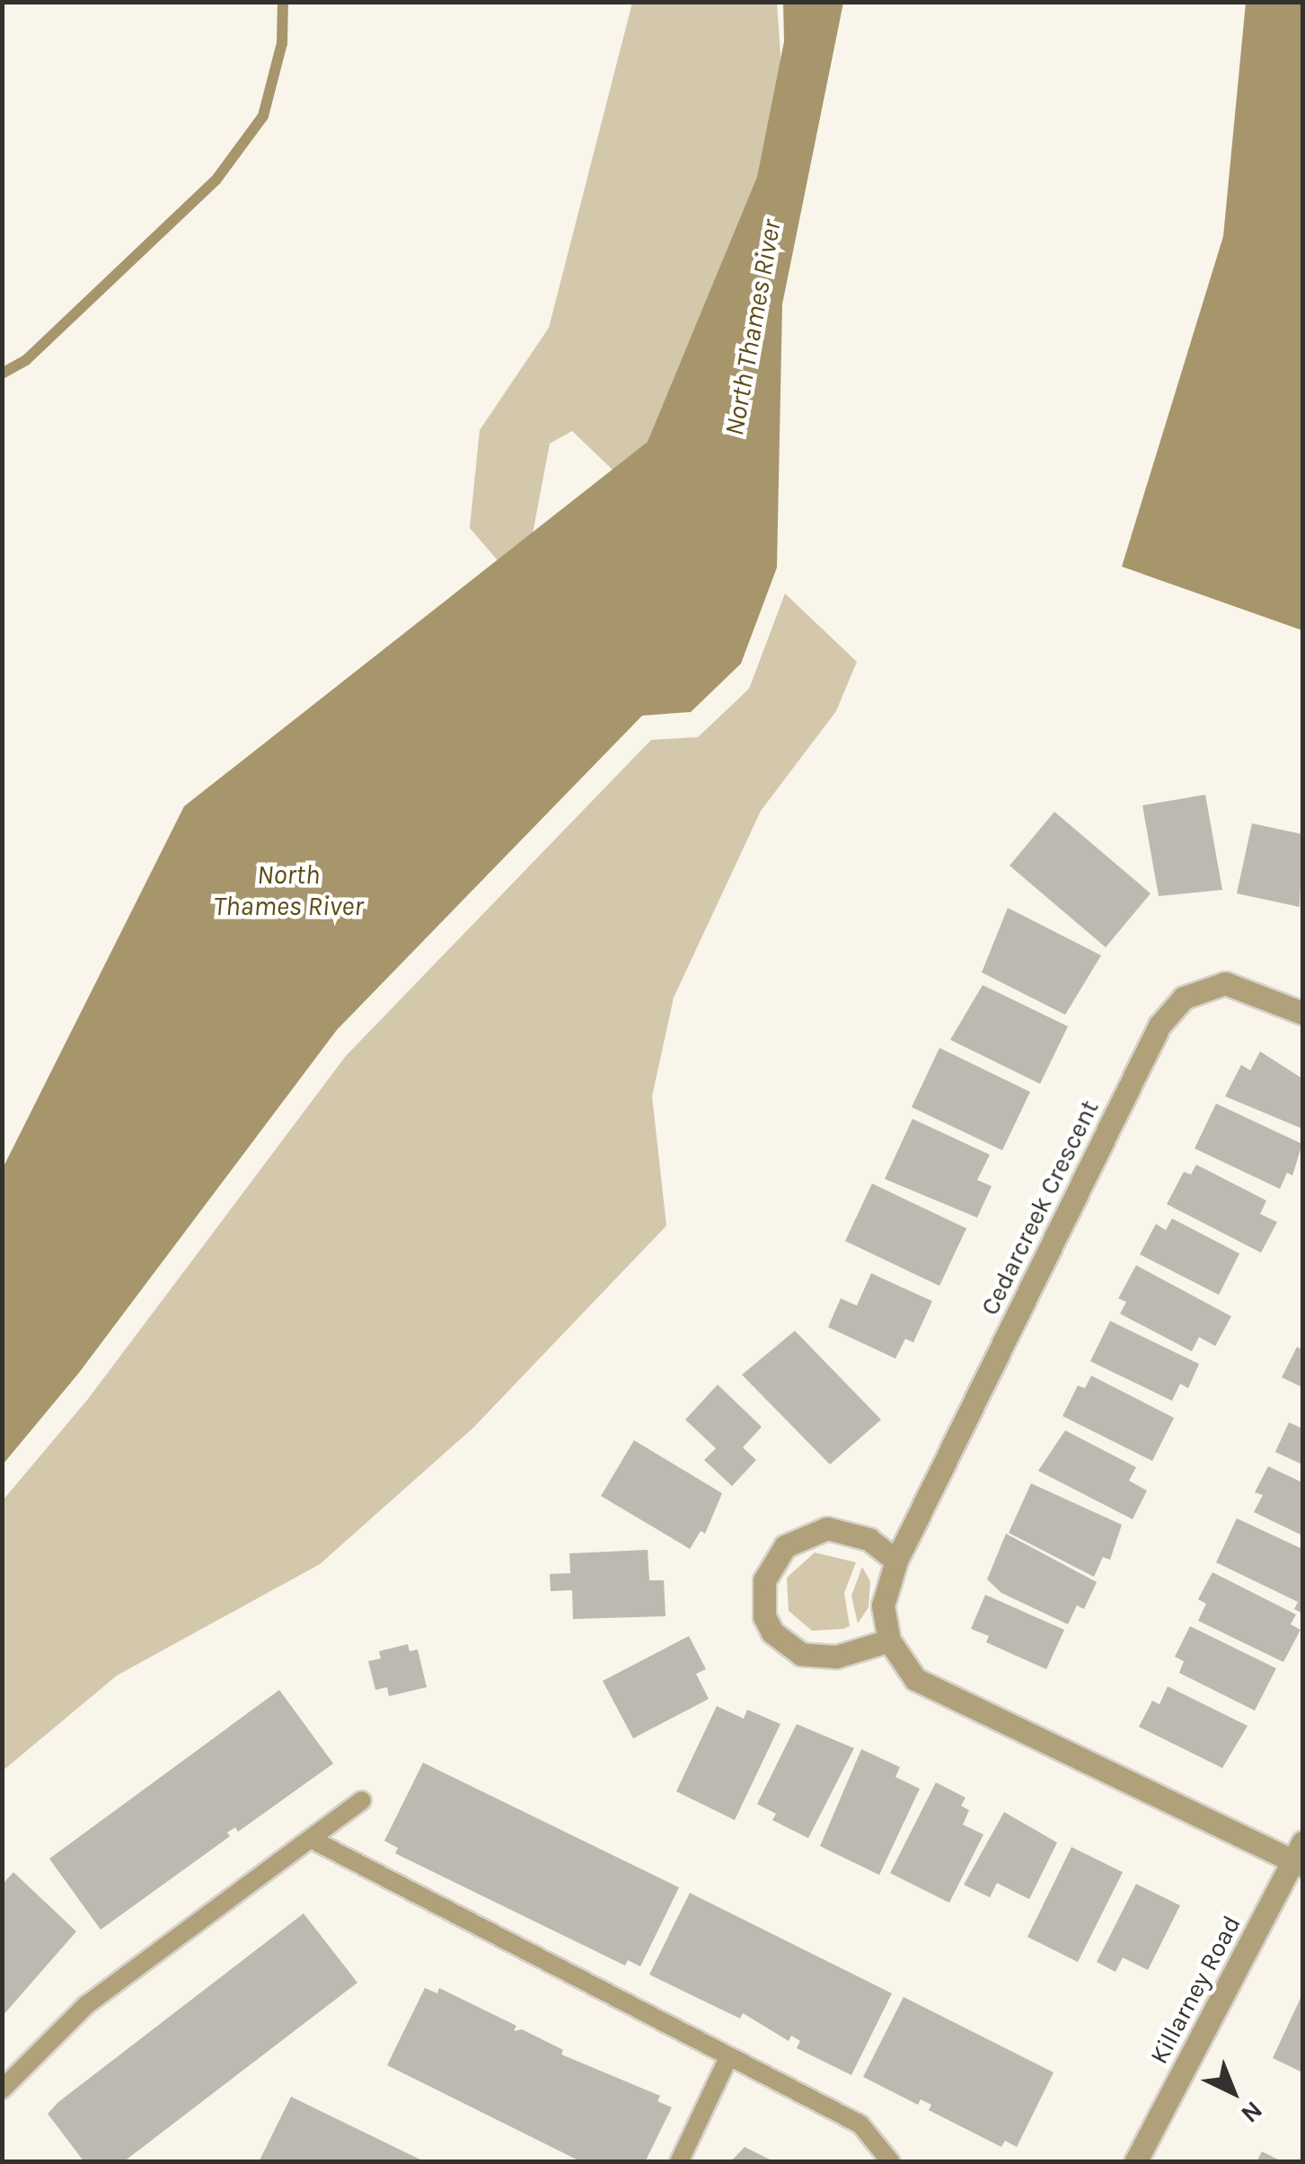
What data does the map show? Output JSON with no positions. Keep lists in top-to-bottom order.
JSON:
{
  "streets": {
    "street": ["Cedarcreek Crescent", "Killarney Road"]
  },
  "water": ["North Thames River"],
  "north": "bottom right"
}
